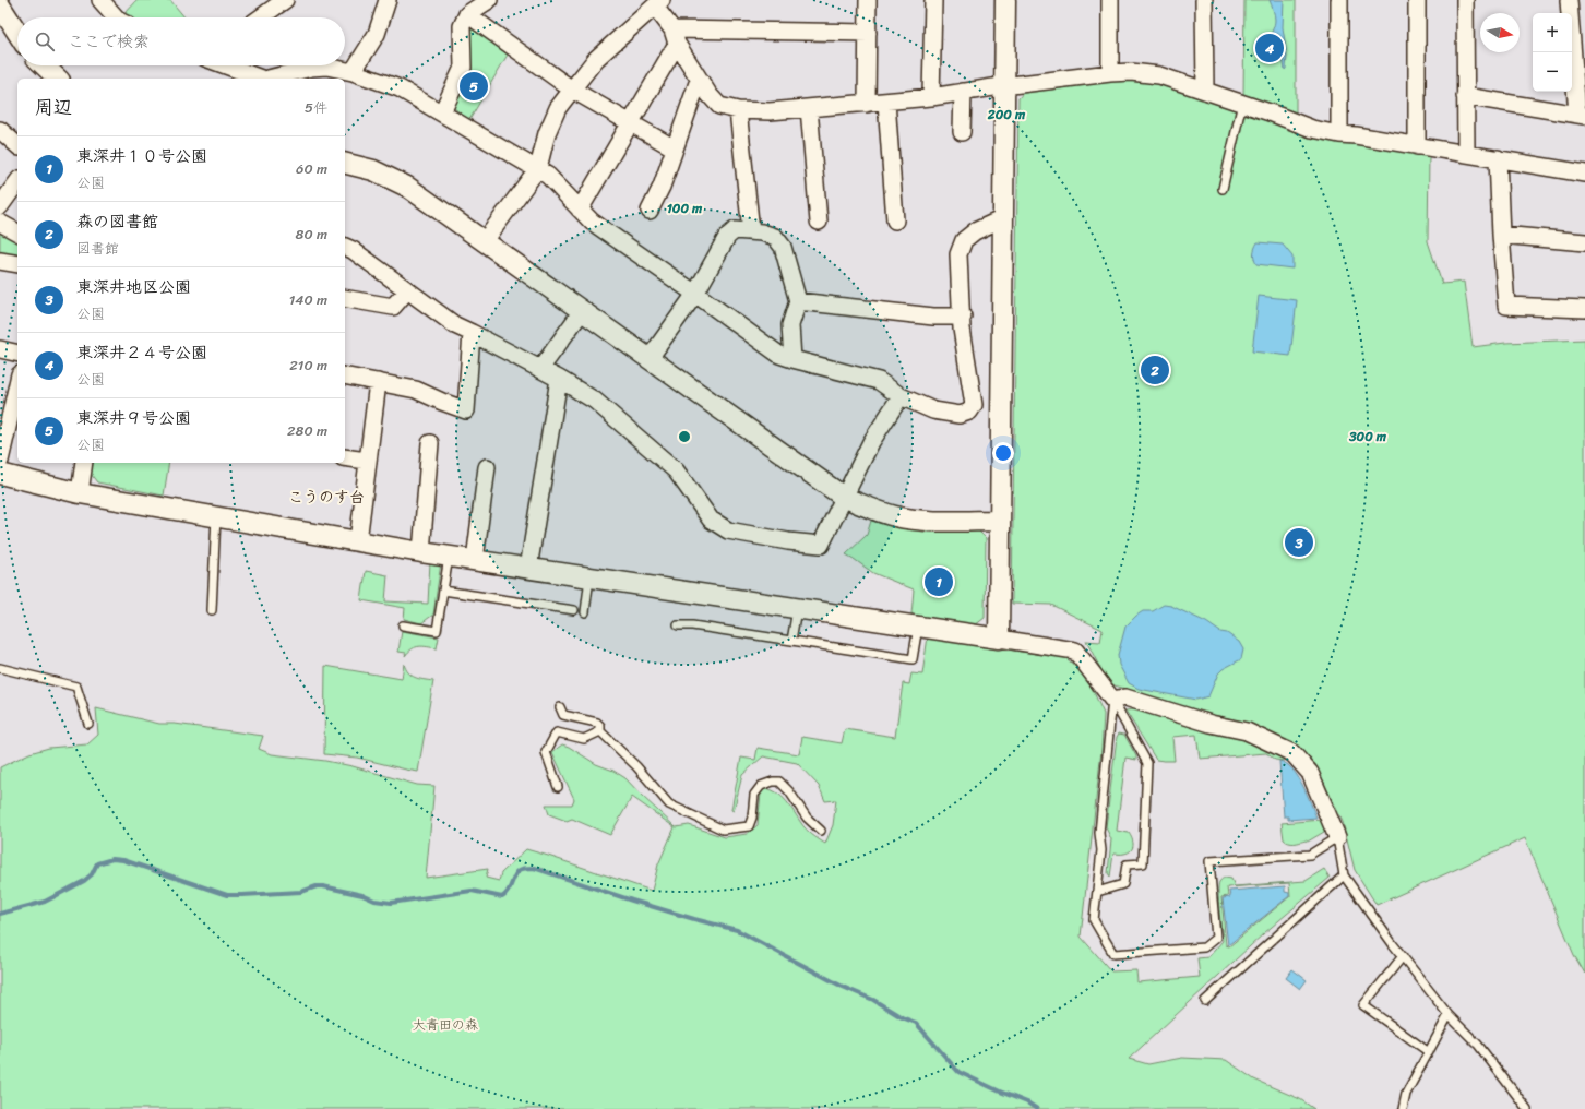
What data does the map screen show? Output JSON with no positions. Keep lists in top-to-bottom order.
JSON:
{
  "districts": ["こうのす台"],
  "parks": ["大青田の森"],
  "north": "right",
  "page": {
    "map_buttons": ["+", "−"],
    "search": "ここで検索",
    "pins": [
      "4",
      "5",
      "2",
      "3",
      "1"
    ],
    "heading": ["周辺", "5件"],
    "list": [
      {
        "mark": "1",
        "name": "東深井１０号公園",
        "note": "公園",
        "value": "60 m"
      },
      {
        "mark": "2",
        "name": "森の図書館",
        "note": "図書館",
        "value": "80 m"
      },
      {
        "mark": "3",
        "name": "東深井地区公園",
        "note": "公園",
        "value": "140 m"
      },
      {
        "mark": "4",
        "name": "東深井２４号公園",
        "note": "公園",
        "value": "210 m"
      },
      {
        "mark": "5",
        "name": "東深井９号公園",
        "note": "公園",
        "value": "280 m"
      }
    ]
  },
  "rings": ["200 m", "100 m", "300 m"]
}
